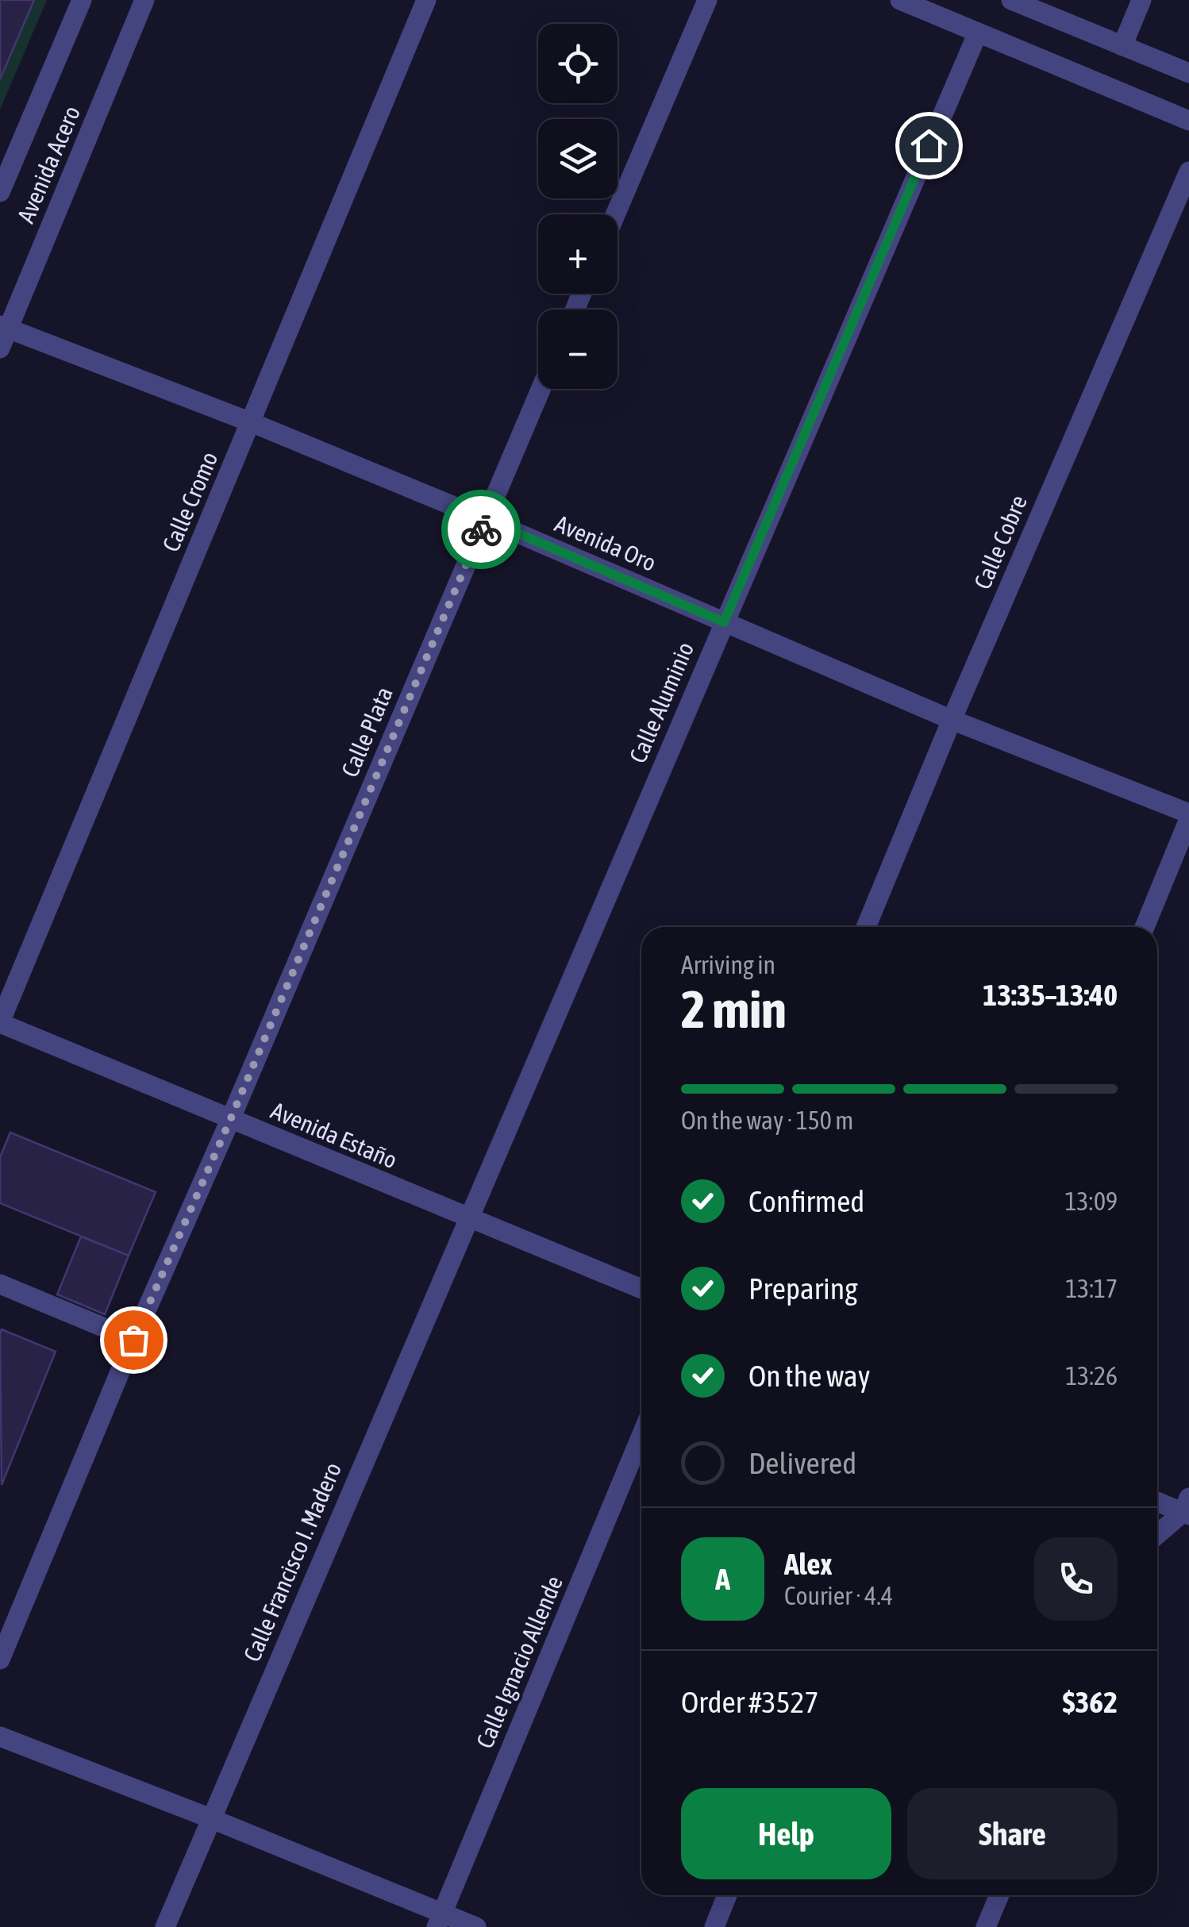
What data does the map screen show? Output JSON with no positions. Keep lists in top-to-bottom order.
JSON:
{
  "streets": {
    "street": [
      "Avenida Acero",
      "Calle Cromo",
      "Calle Cobre",
      "Avenida Oro",
      "Calle Aluminio",
      "Calle Plata",
      "Avenida Estaño",
      "Calle Francisco I. Madero",
      "Calle Ignacio Allende"
    ]
  },
  "crossings": [
    ["Avenida Acero", "Avenida Oro"],
    ["Calle Cromo", "Avenida Oro"],
    ["Calle Cromo", "Avenida Estaño"],
    ["Calle Cobre", "Avenida Oro"],
    ["Avenida Oro", "Calle Aluminio"],
    ["Avenida Oro", "Calle Plata"],
    ["Calle Aluminio", "Avenida Estaño"],
    ["Calle Aluminio", "Calle Francisco I. Madero"],
    ["Calle Plata", "Avenida Estaño"],
    ["Avenida Estaño", "Calle Francisco I. Madero"]
  ],
  "page": {
    "map_buttons": ["+", "−"],
    "heading": ["2 min", "Arriving in", "13:35–13:40"],
    "panel": [
      "Alex",
      "Courier · 4.4",
      "Order #3527",
      "$362"
    ],
    "bar": "On the way · 150 m",
    "list": [
      ["Confirmed", "13:09"],
      ["Preparing", "13:17"],
      ["On the way", "13:26"],
      "Delivered"
    ],
    "round": "A",
    "buttons": ["Help", "Share"]
  }
}
